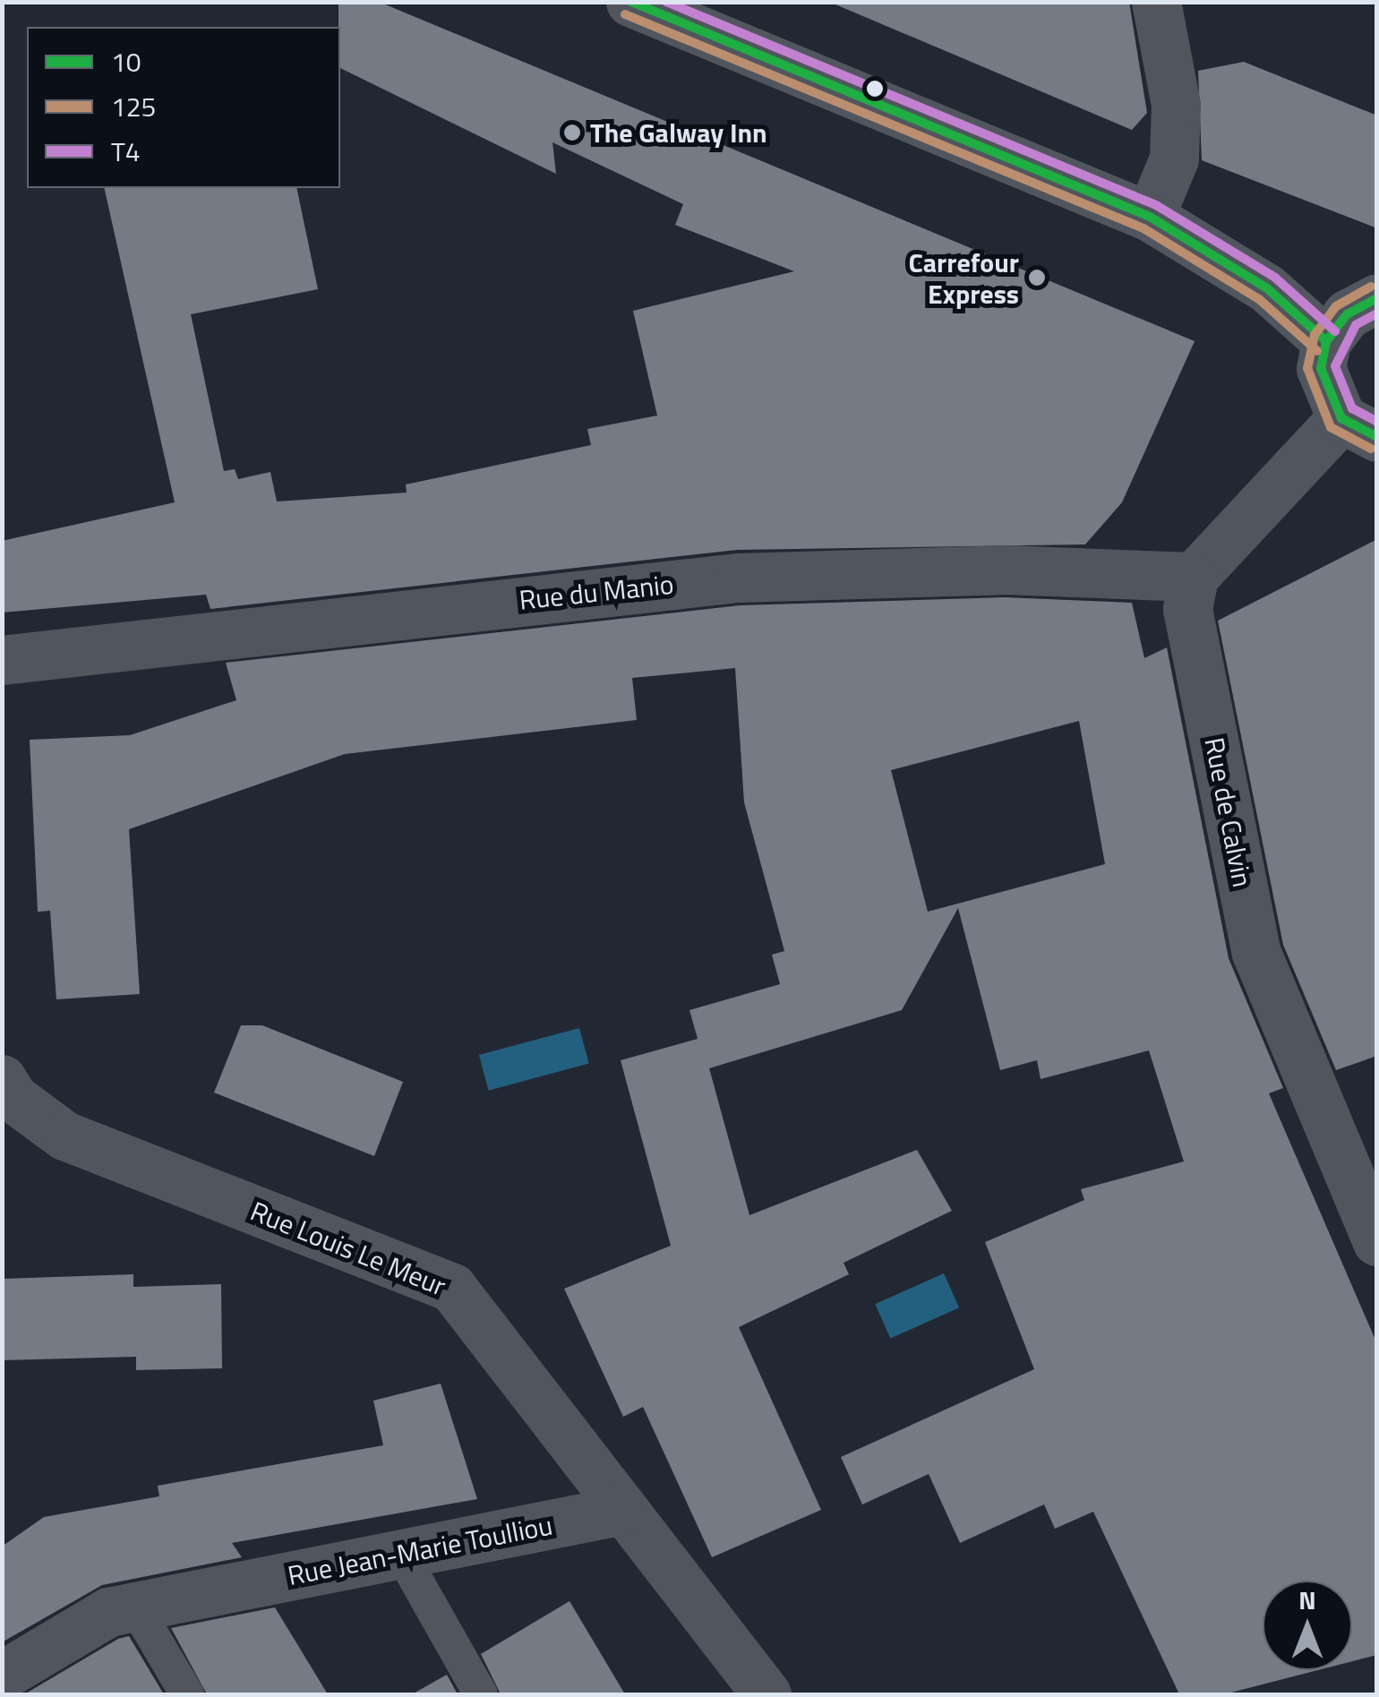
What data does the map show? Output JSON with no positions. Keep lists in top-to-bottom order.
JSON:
{
  "streets": {
    "street": [
      "Rue du Manio",
      "Rue de Calvin",
      "Rue Louis Le Meur",
      "Rue Jean-Marie Toulliou"
    ]
  },
  "crossings": [
    ["Rue du Manio", "Rue de Calvin"],
    ["Rue Louis Le Meur", "Rue Jean-Marie Toulliou"]
  ],
  "places": ["The Galway Inn", "Carrefour Express"],
  "lines": ["transit line 10", "transit line T4", "transit line 125"],
  "legend": ["10", "125", "T4"],
  "north": "top"
}
